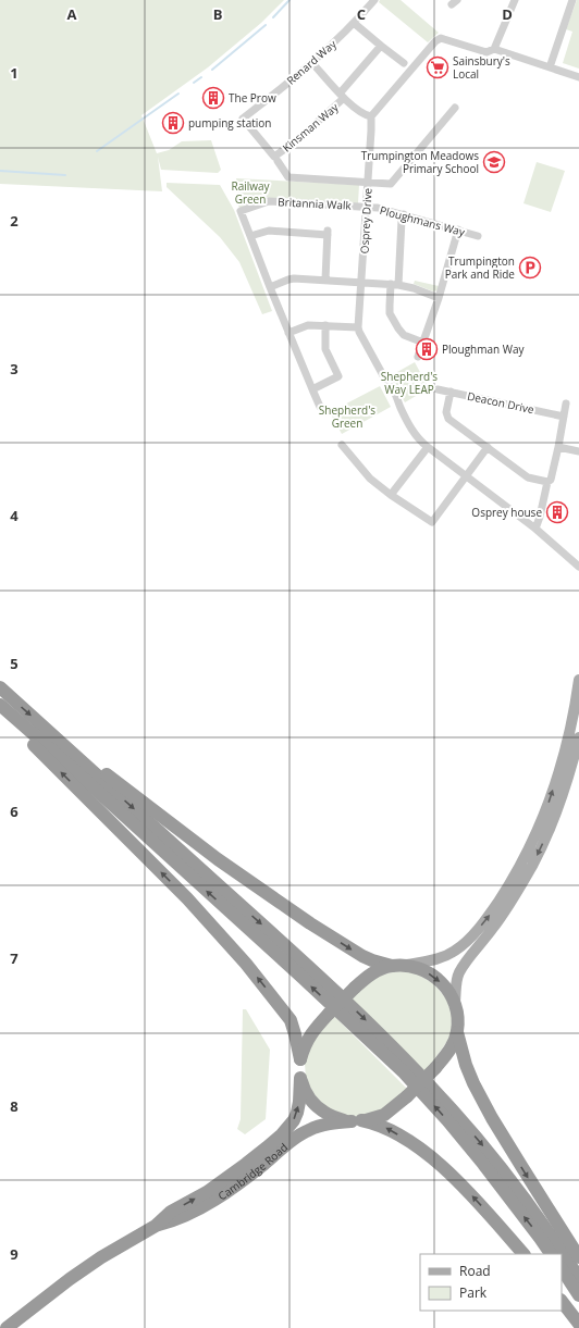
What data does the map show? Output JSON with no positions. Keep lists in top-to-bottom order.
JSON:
{
  "streets": {
    "highway": ["Cambridge Road"],
    "street": [
      "Renard Way",
      "Kinsman Way",
      "Britannia Walk",
      "Osprey Drive",
      "Ploughmans Way",
      "Deacon Drive"
    ]
  },
  "crossings": [
    ["Renard Way", "Kinsman Way"],
    ["Britannia Walk", "Osprey Drive"],
    ["Britannia Walk", "Ploughmans Way"],
    ["Osprey Drive", "Ploughmans Way"]
  ],
  "parks": ["Railway Green", "Shepherd's Way LEAP", "Shepherd's Green"],
  "places": {
    "supermarket": ["Sainsbury's Local"],
    "building": [
      "The Prow",
      "pumping station",
      "Ploughman Way",
      "Osprey house"
    ],
    "school or university": ["Trumpington Meadows Primary School"],
    "parking": ["Trumpington Park and Ride"]
  },
  "legend": ["Road", "Park"],
  "grid": {
    "columns": [
      "A",
      "B",
      "C",
      "D"
    ],
    "rows": [
      "1",
      "2",
      "3",
      "4",
      "5",
      "6",
      "7",
      "8",
      "9"
    ]
  }
}
